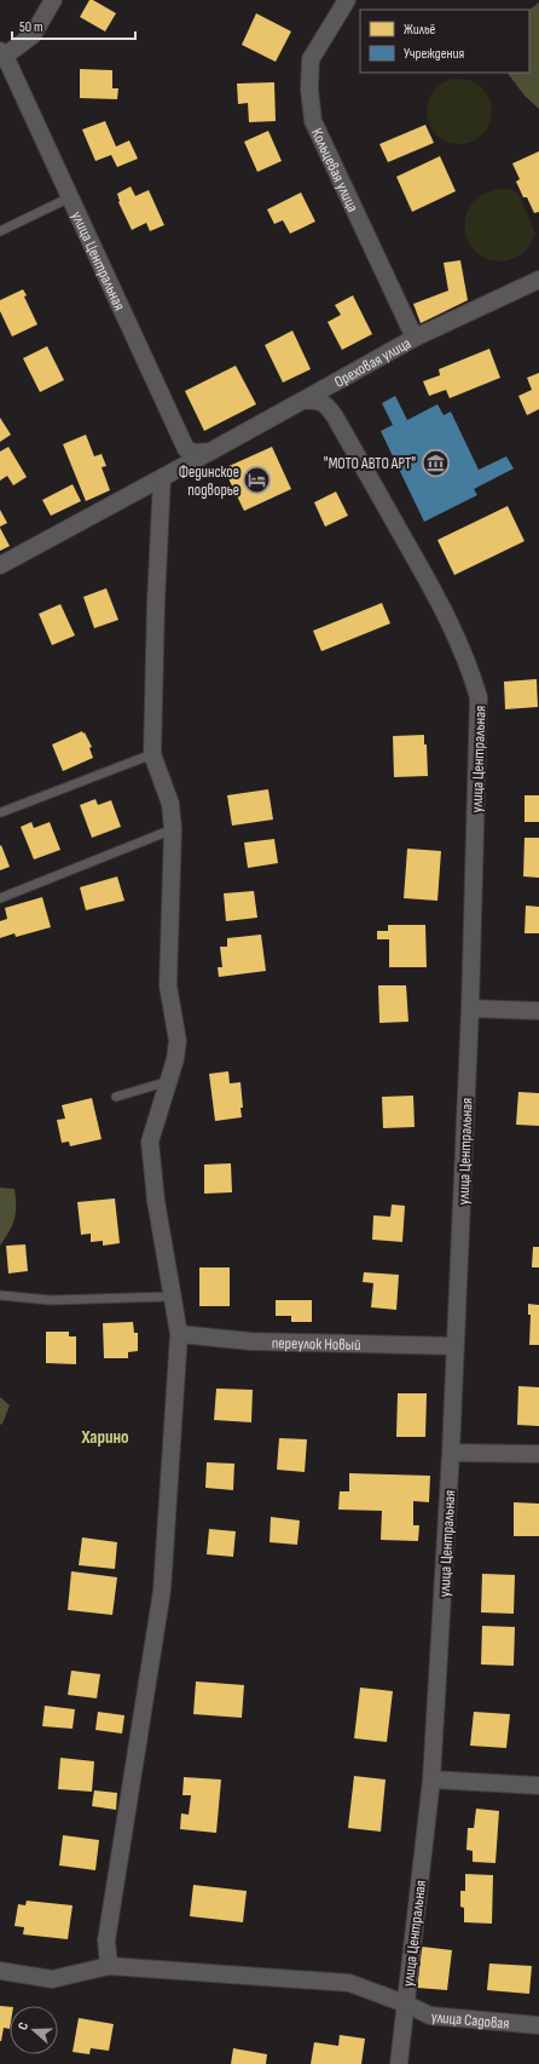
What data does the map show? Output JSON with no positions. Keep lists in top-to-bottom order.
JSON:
{
  "streets": {
    "street": [
      "Кольцевая улица",
      "улица Центральная",
      "Ореховая улица",
      "переулок Новый",
      "улица Садовая"
    ]
  },
  "crossings": [
    ["Кольцевая улица", "Ореховая улица"],
    ["улица Центральная", "Ореховая улица"],
    ["улица Центральная", "переулок Новый"],
    ["улица Центральная", "улица Садовая"]
  ],
  "districts": ["Харино"],
  "places": {
    "museum": ["\"МОТО АВТО АРТ\""],
    "hotel": ["Фединское подворье"]
  },
  "legend": ["Жильё", "Учреждения"],
  "scale_bar": "50 m",
  "north": "left"
}
